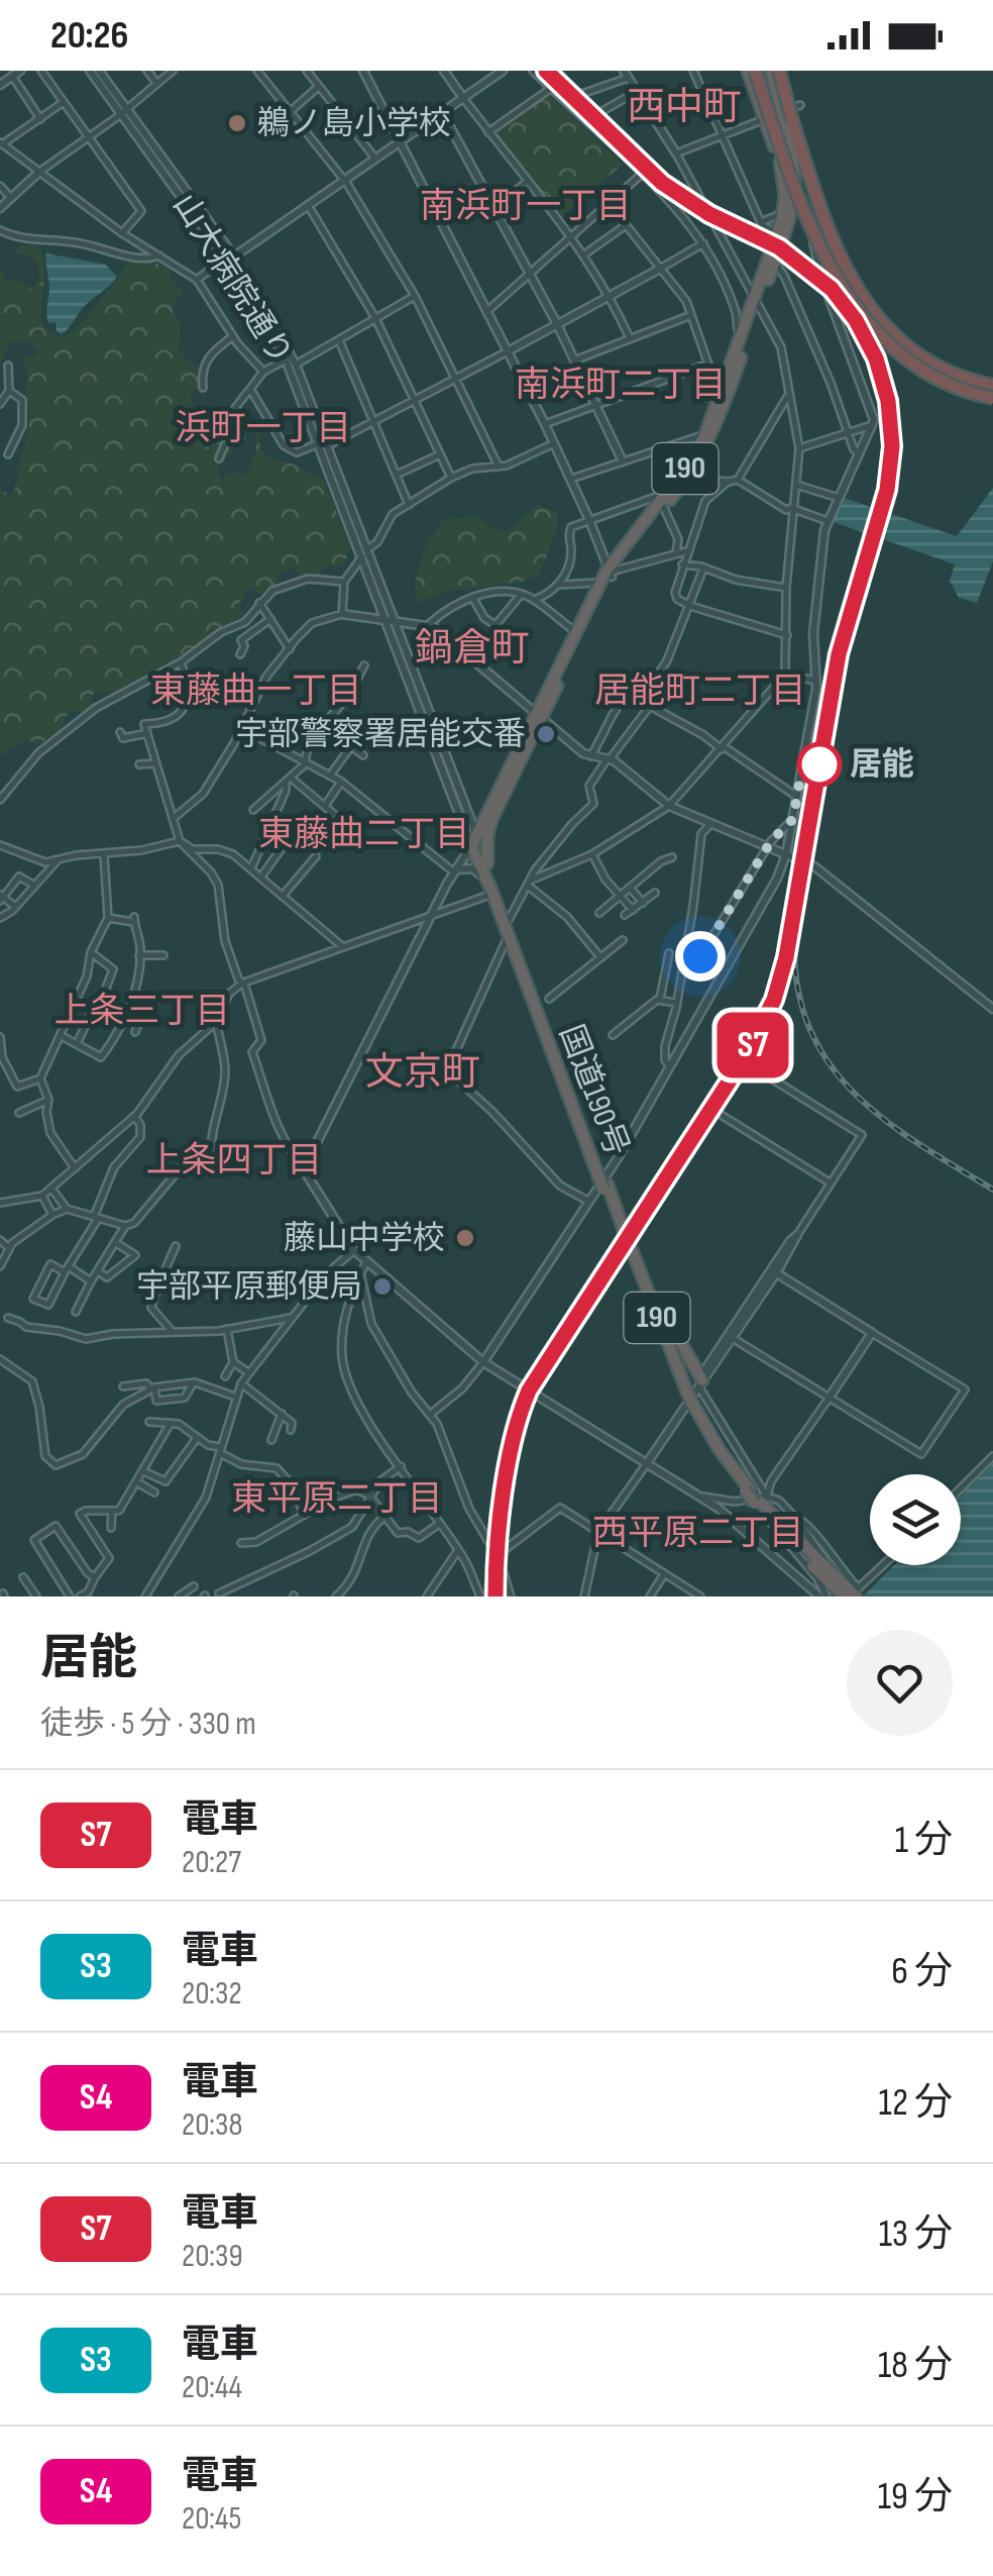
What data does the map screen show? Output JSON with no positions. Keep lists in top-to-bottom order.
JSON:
{
  "streets": {
    "highway": ["190", "国道190号"],
    "street": ["山大病院通り"]
  },
  "crossings": [
    ["山大病院通り", "国道190号"]
  ],
  "districts": [
    "西中町",
    "南浜町一丁目",
    "南浜町二丁目",
    "浜町一丁目",
    "鍋倉町",
    "東藤曲一丁目",
    "居能町二丁目",
    "東藤曲二丁目",
    "上条三丁目",
    "文京町",
    "上条四丁目",
    "東平原二丁目",
    "西平原二丁目"
  ],
  "places": [
    "鵜ノ島小学校",
    "宇部警察署居能交番",
    "居能",
    "藤山中学校",
    "宇部平原郵便局"
  ],
  "page": {
    "status": "20:26",
    "on_map": "S7",
    "heading": ["居能", "徒歩 · 5 分 · 330 m"],
    "list": [
      {
        "mark": "S7",
        "name": "電車",
        "note": "20:27",
        "value": "1 分"
      },
      {
        "mark": "S3",
        "name": "電車",
        "note": "20:32",
        "value": "6 分"
      },
      {
        "mark": "S4",
        "name": "電車",
        "note": "20:38",
        "value": "12 分"
      },
      {
        "mark": "S7",
        "name": "電車",
        "note": "20:39",
        "value": "13 分"
      },
      {
        "mark": "S3",
        "name": "電車",
        "note": "20:44",
        "value": "18 分"
      },
      {
        "mark": "S4",
        "name": "電車",
        "note": "20:45",
        "value": "19 分"
      }
    ]
  }
}
